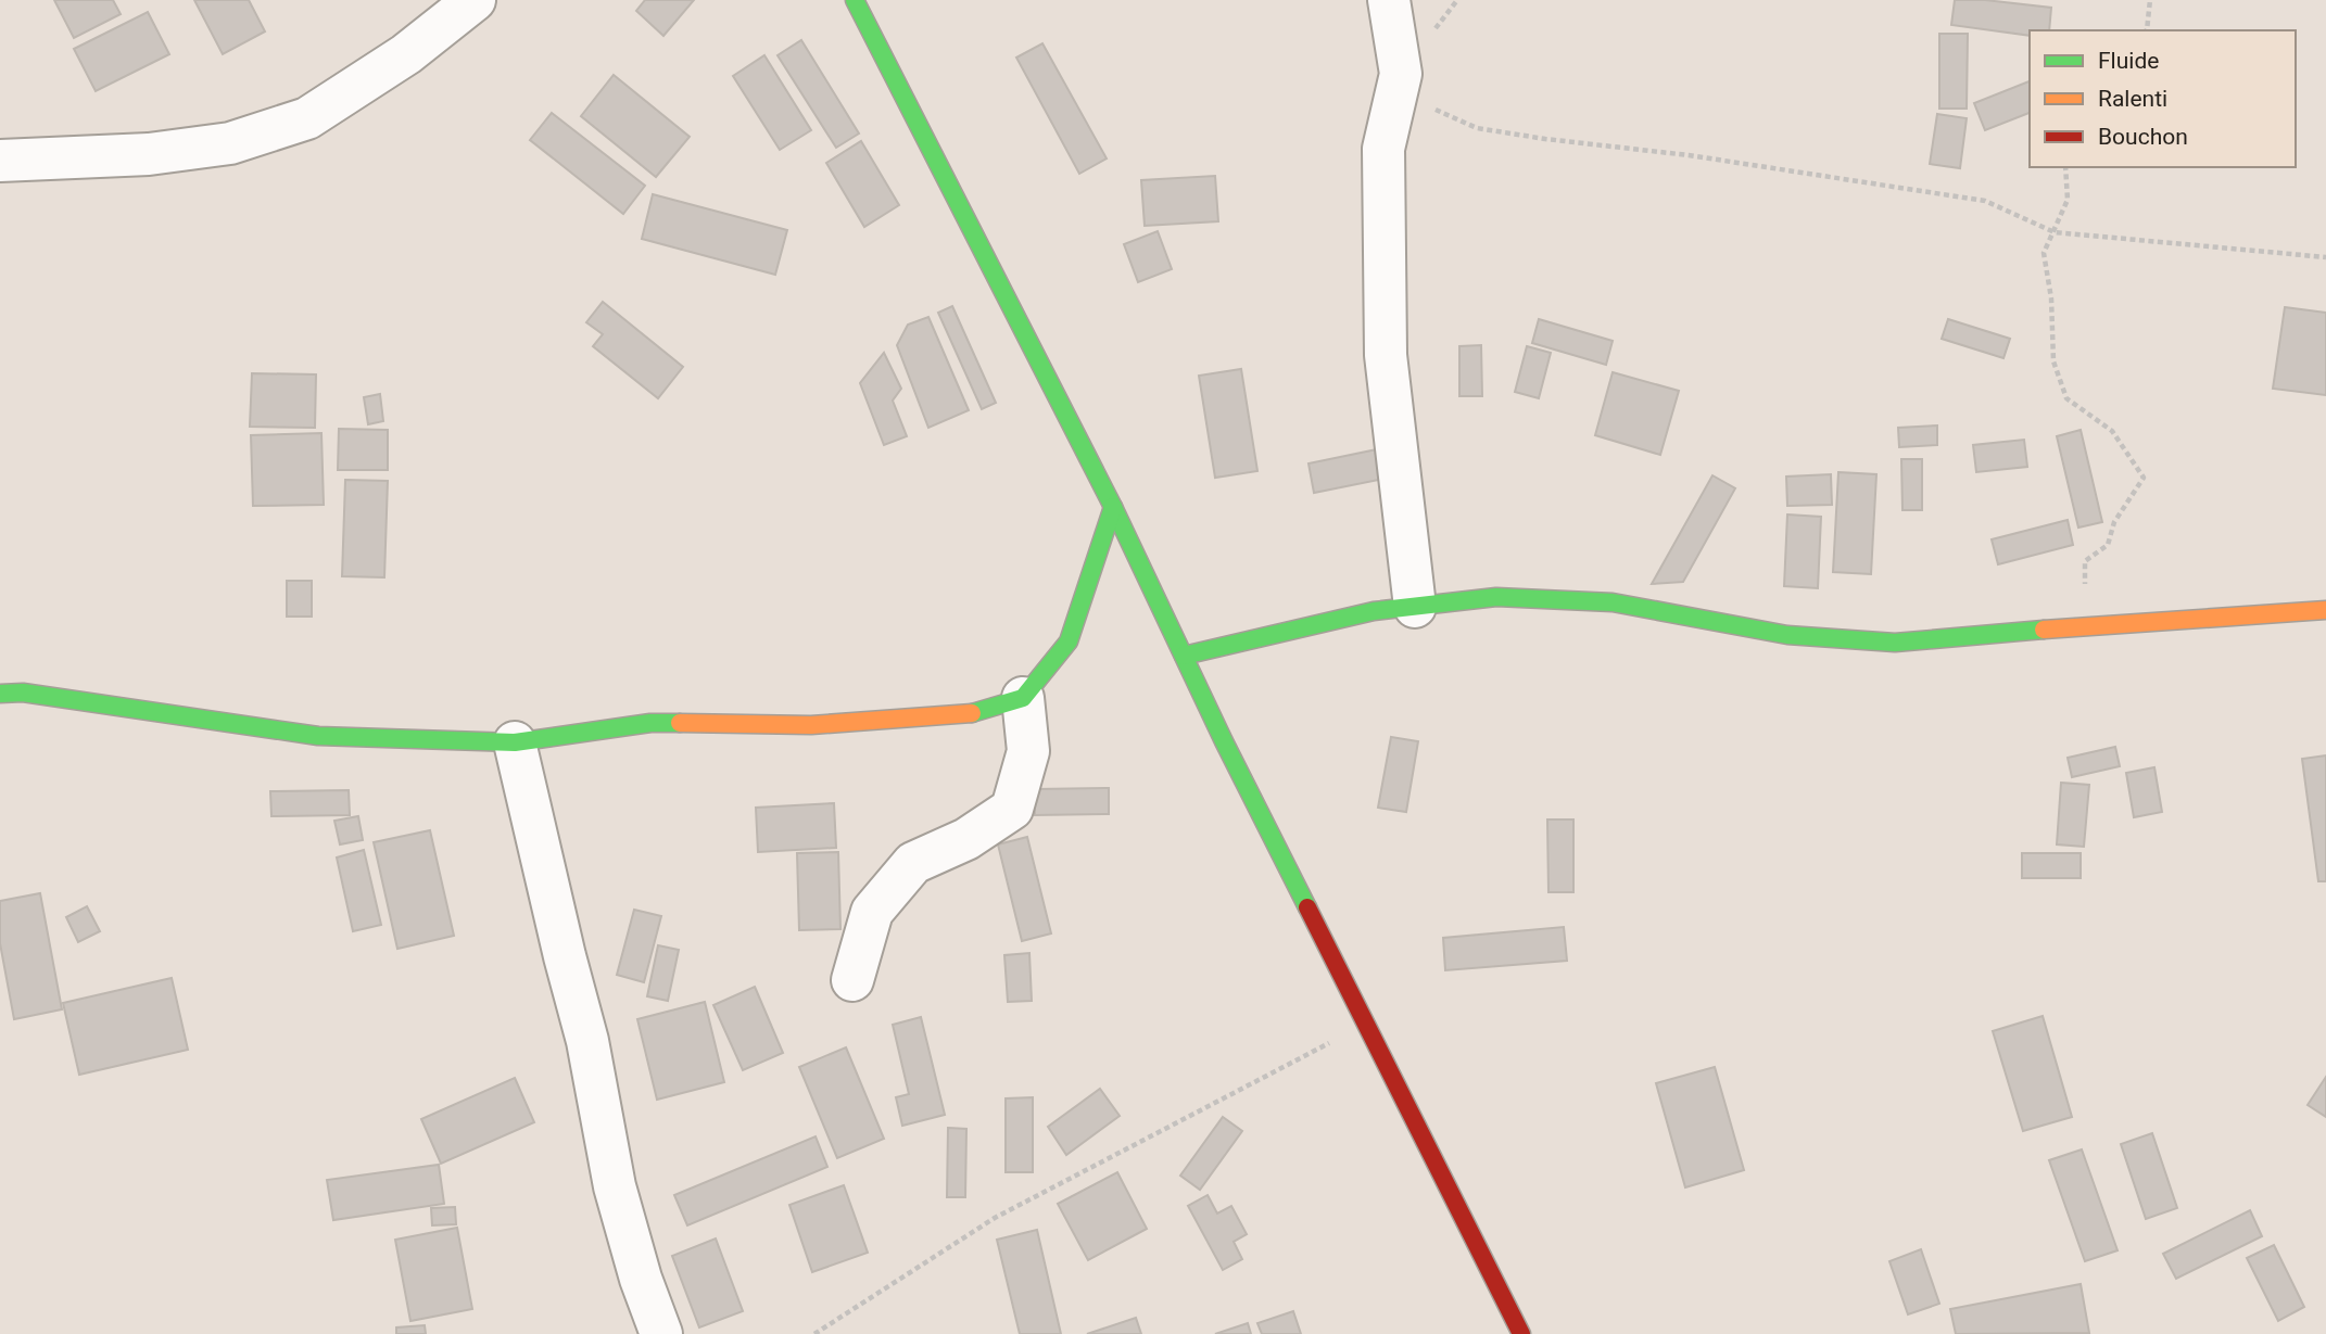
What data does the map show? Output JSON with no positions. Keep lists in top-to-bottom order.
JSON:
{
  "legend": ["Fluide", "Ralenti", "Bouchon"]
}
